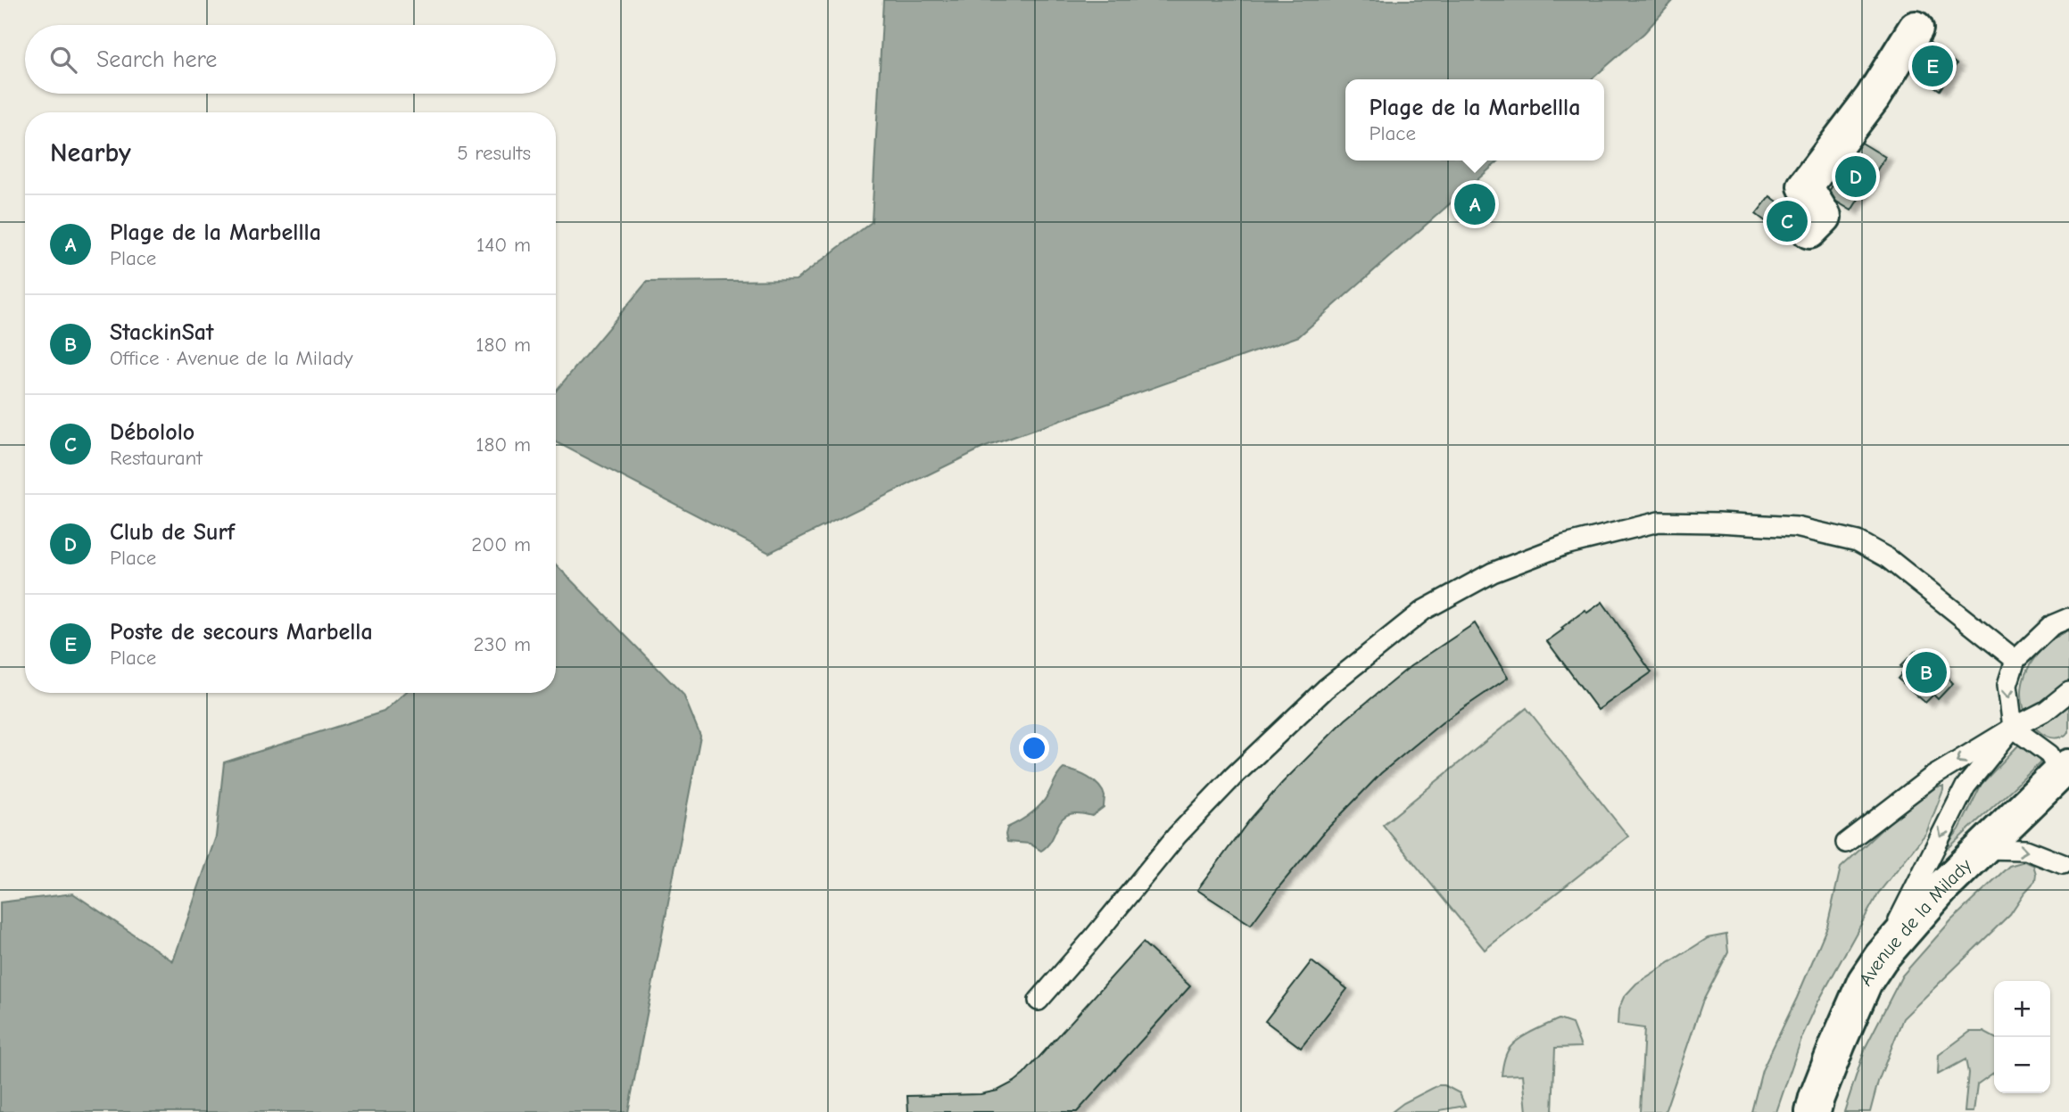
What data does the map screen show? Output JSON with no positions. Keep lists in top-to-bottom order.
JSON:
{
  "streets": {
    "main road": ["Avenue de la Milady"]
  },
  "page": {
    "search": "Search here",
    "pins": [
      "E",
      "D",
      "A",
      "C",
      "B"
    ],
    "popup": ["Plage de la Marbellla", "Place"],
    "heading": ["Nearby", "5 results"],
    "list": [
      {
        "mark": "A",
        "name": "Plage de la Marbellla",
        "note": "Place",
        "value": "140 m"
      },
      {
        "mark": "B",
        "name": "StackinSat",
        "note": "Office · Avenue de la Milady",
        "value": "180 m"
      },
      {
        "mark": "C",
        "name": "Débololo",
        "note": "Restaurant",
        "value": "180 m"
      },
      {
        "mark": "D",
        "name": "Club de Surf",
        "note": "Place",
        "value": "200 m"
      },
      {
        "mark": "E",
        "name": "Poste de secours Marbella",
        "note": "Place",
        "value": "230 m"
      }
    ],
    "map_buttons": ["+", "−"]
  }
}
